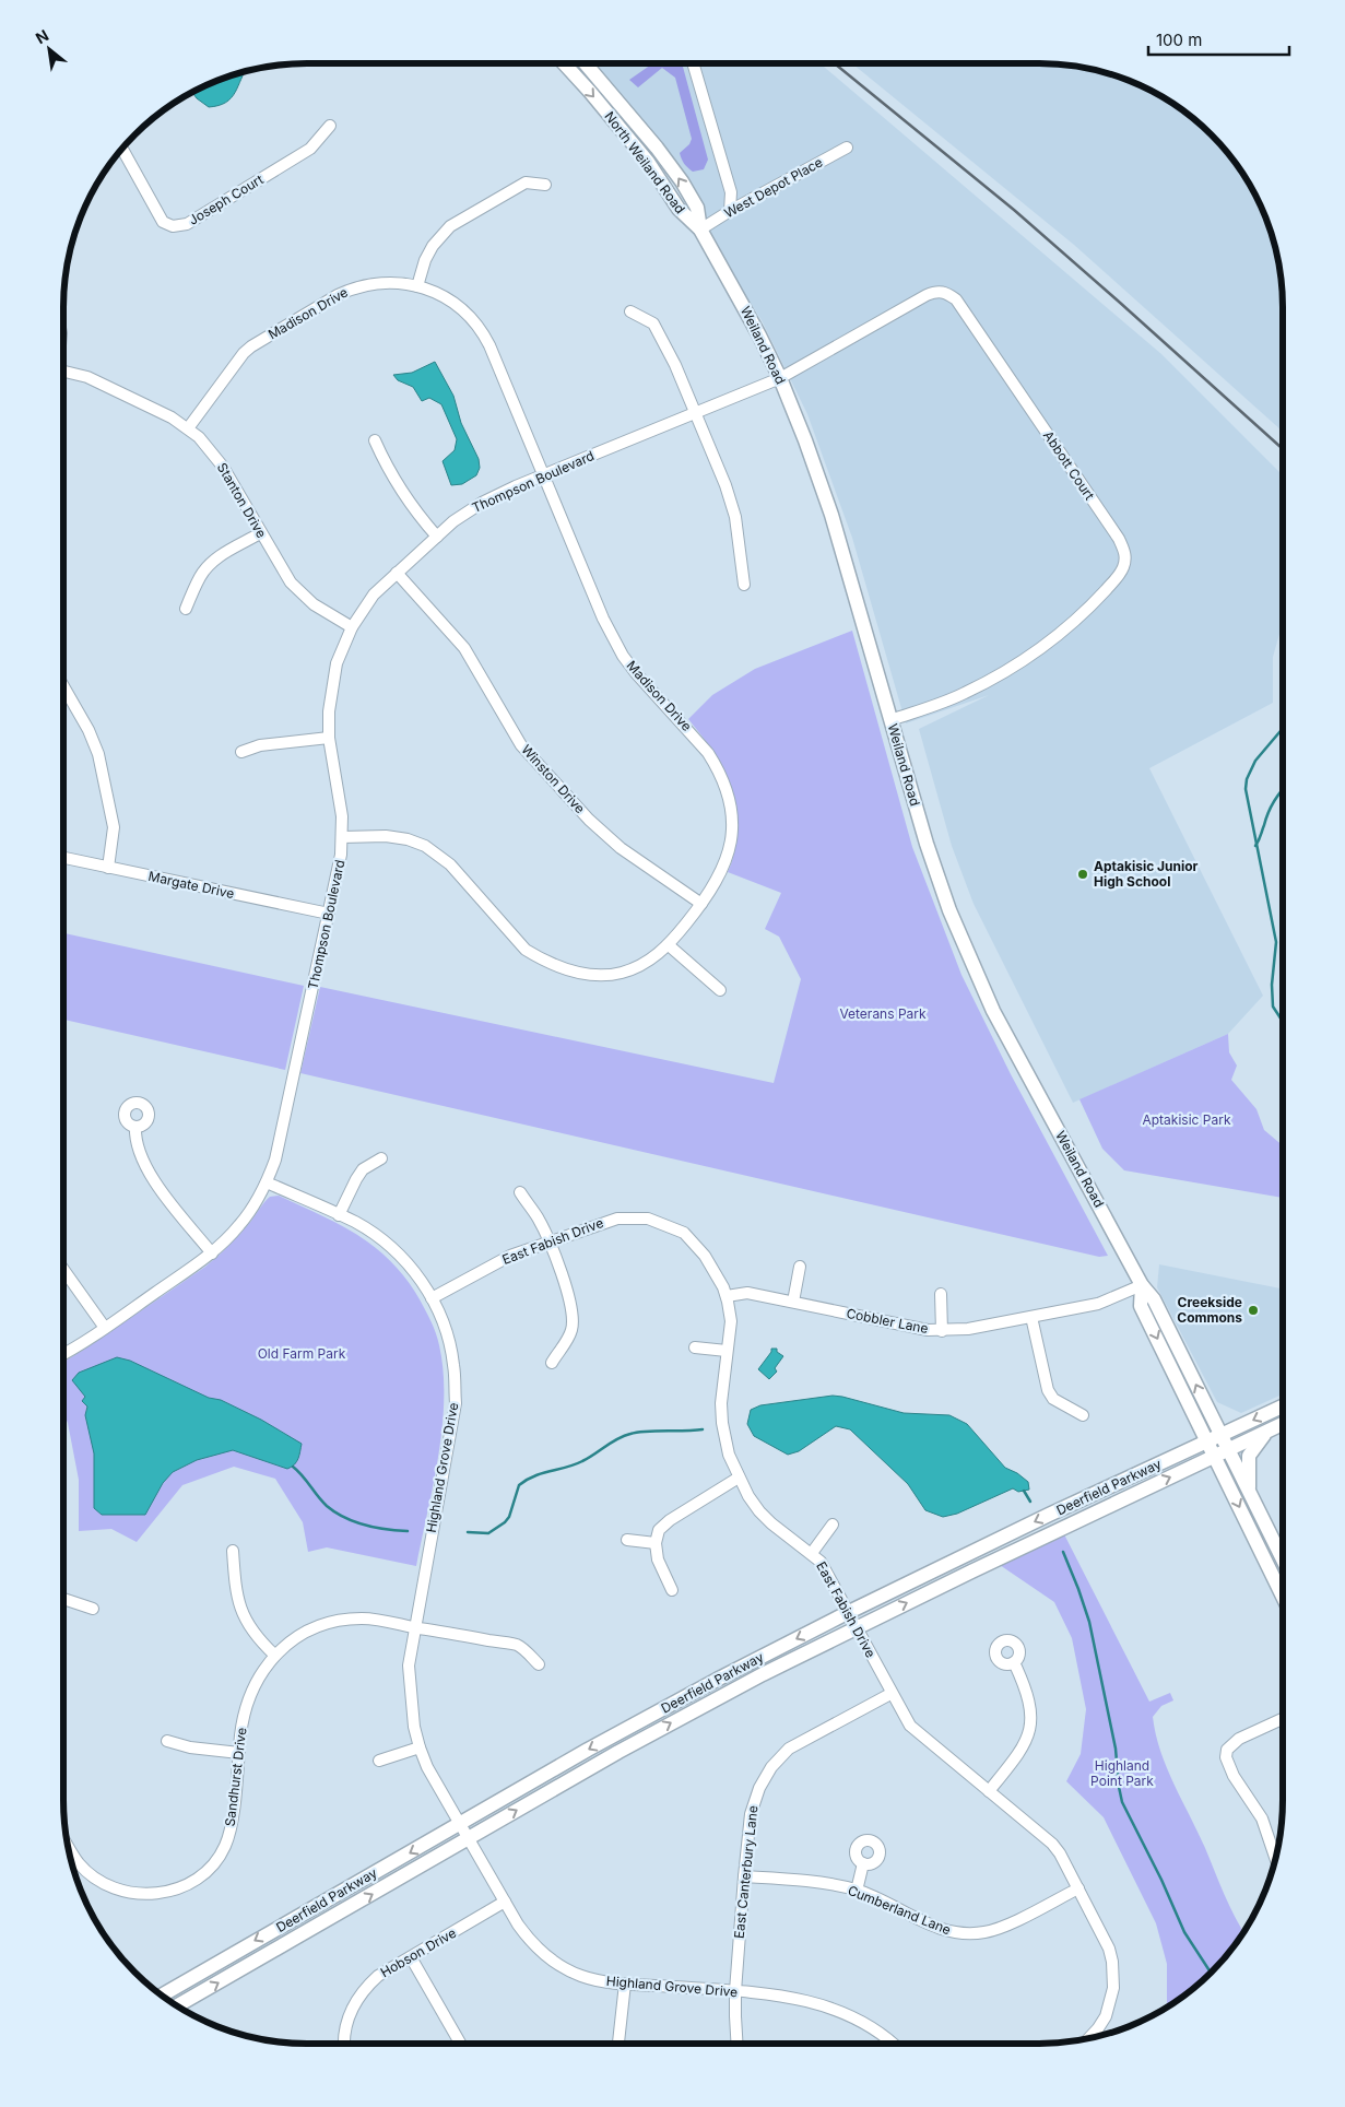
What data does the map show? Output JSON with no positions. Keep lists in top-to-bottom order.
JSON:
{
  "streets": {
    "main road": ["North Weiland Road", "Weiland Road", "Deerfield Parkway"],
    "street": [
      "West Depot Place",
      "Joseph Court",
      "Madison Drive",
      "Abbott Court",
      "Thompson Boulevard",
      "Stanton Drive",
      "Winston Drive",
      "Margate Drive",
      "East Fabish Drive",
      "Cobbler Lane",
      "Highland Grove Drive",
      "Sandhurst Drive",
      "East Canterbury Lane",
      "Cumberland Lane",
      "Hobson Drive"
    ]
  },
  "crossings": [
    ["North Weiland Road", "West Depot Place"],
    ["North Weiland Road", "Weiland Road"],
    ["West Depot Place", "Weiland Road"],
    ["Madison Drive", "Thompson Boulevard"],
    ["Madison Drive", "Stanton Drive"],
    ["Madison Drive", "Winston Drive"],
    ["Weiland Road", "Abbott Court"],
    ["Weiland Road", "Thompson Boulevard"],
    ["Weiland Road", "Cobbler Lane"],
    ["Weiland Road", "Deerfield Parkway"],
    ["Abbott Court", "Thompson Boulevard"],
    ["Thompson Boulevard", "Stanton Drive"],
    ["Thompson Boulevard", "Winston Drive"],
    ["Thompson Boulevard", "Margate Drive"],
    ["Thompson Boulevard", "Highland Grove Drive"],
    ["East Fabish Drive", "Cobbler Lane"],
    ["East Fabish Drive", "Highland Grove Drive"],
    ["East Fabish Drive", "Deerfield Parkway"],
    ["East Fabish Drive", "East Canterbury Lane"],
    ["East Fabish Drive", "Cumberland Lane"],
    ["Highland Grove Drive", "Deerfield Parkway"],
    ["Highland Grove Drive", "Sandhurst Drive"],
    ["Highland Grove Drive", "East Canterbury Lane"],
    ["Highland Grove Drive", "Hobson Drive"],
    ["East Canterbury Lane", "Cumberland Lane"]
  ],
  "parks": [
    "Veterans Park",
    "Aptakisic Park",
    "Old Farm Park",
    "Highland Point Park"
  ],
  "places": ["Aptakisic Junior High School", "Creekside Commons"],
  "scale_bar": "100 m",
  "north": "top left"
}
